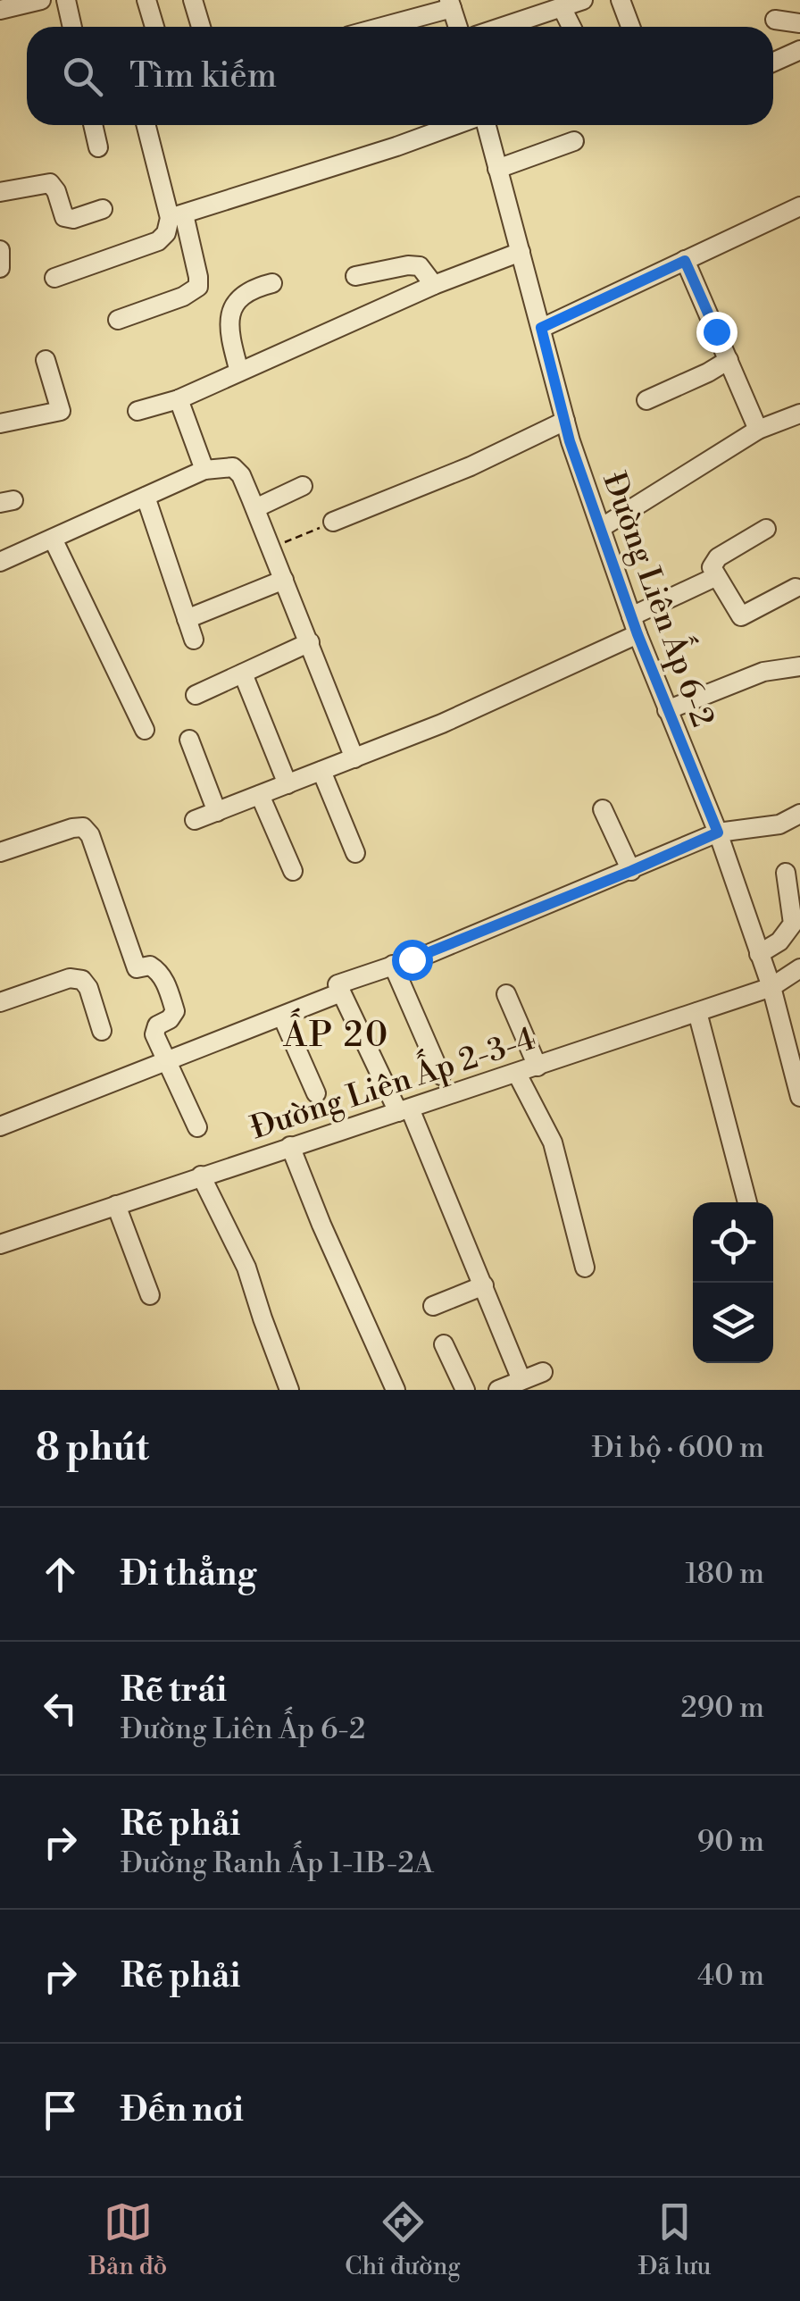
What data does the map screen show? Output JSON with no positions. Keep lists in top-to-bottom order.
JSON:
{
  "streets": {
    "street": ["Đường Liên Ấp 6-2", "Đường Liên Ấp 2-3-4"]
  },
  "crossings": [
    ["Đường Liên Ấp 6-2", "Đường Liên Ấp 2-3-4"]
  ],
  "districts": ["ẤP 20"],
  "page": {
    "search": "Tìm kiếm",
    "heading": ["8 phút", "Đi bộ · 600 m"],
    "list": [
      ["Đi thẳng", "180 m"],
      ["Rẽ trái", "Đường Liên Ấp 6-2", "290 m"],
      ["Rẽ phải", "Đường Ranh Ấp 1-1B-2A", "90 m"],
      ["Rẽ phải", "40 m"],
      "Đến nơi"
    ],
    "nav": ["Bản đồ", "Chỉ đường", "Đã lưu"]
  }
}
